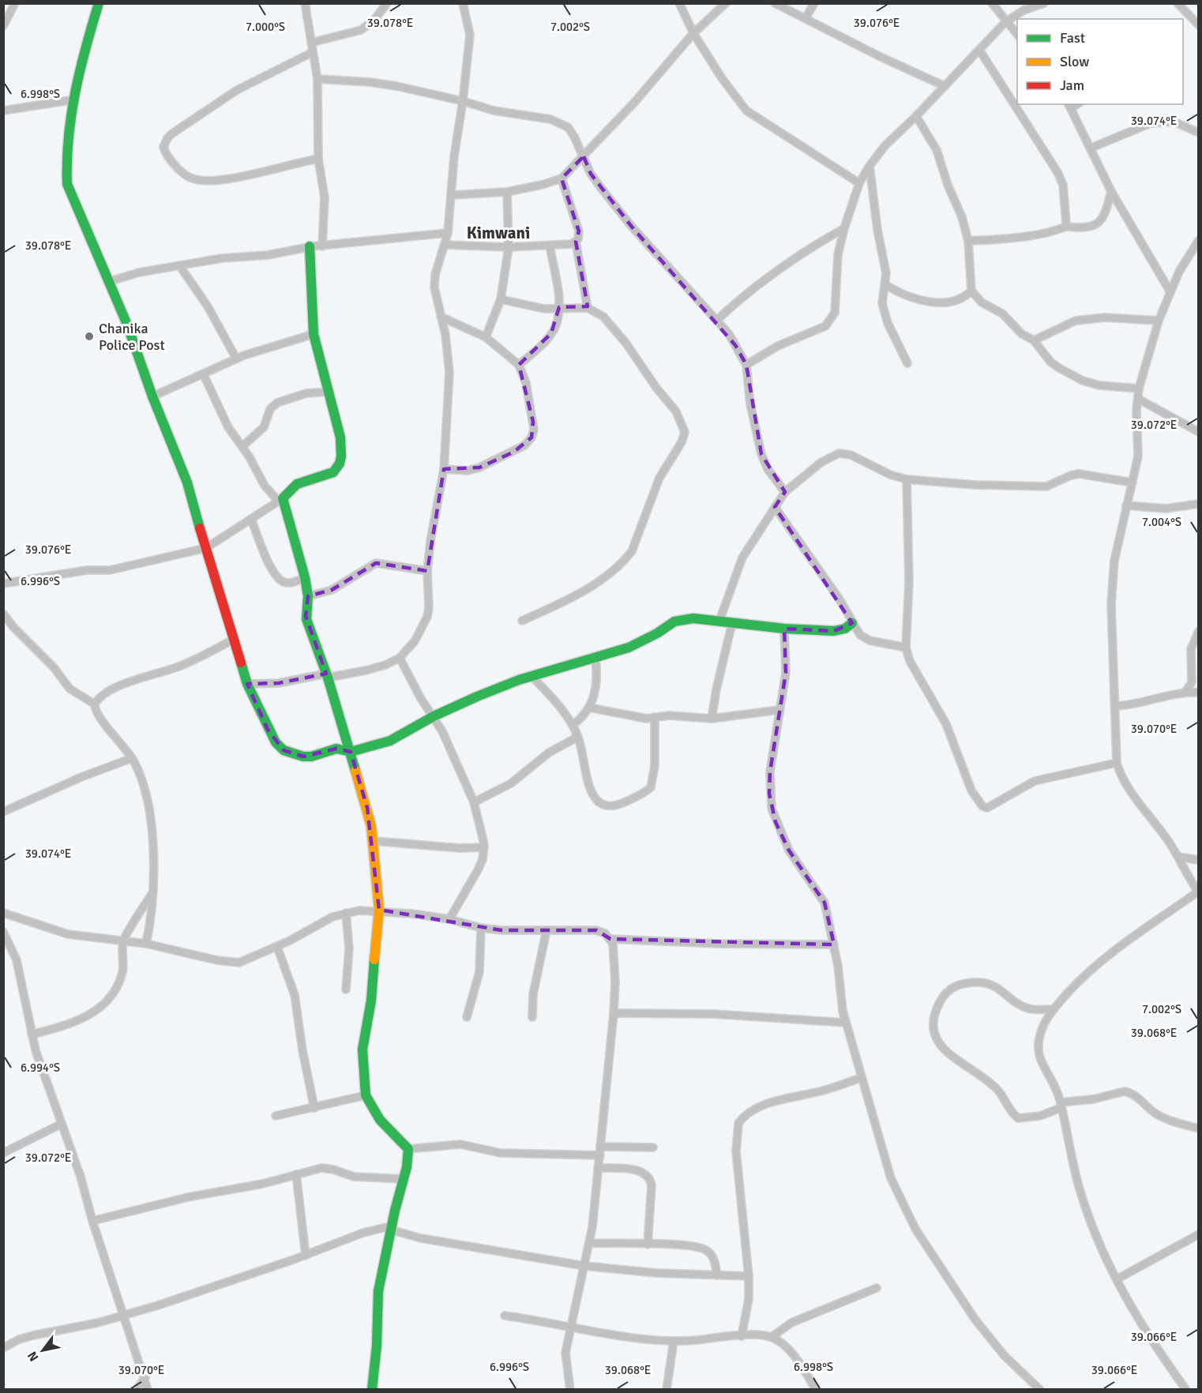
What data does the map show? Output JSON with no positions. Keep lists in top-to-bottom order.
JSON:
{
  "districts": ["Kimwani"],
  "places": ["Chanika Police Post"],
  "legend": ["Fast", "Slow", "Jam"],
  "north": "bottom left",
  "coordinates": [
    "39.078°E",
    "39.076°E",
    "7.000°S",
    "7.002°S",
    "6.998°S",
    "39.074°E",
    "39.072°E",
    "7.004°S",
    "6.996°S",
    "39.070°E",
    "39.068°E",
    "6.994°S",
    "39.066°E"
  ]
}
